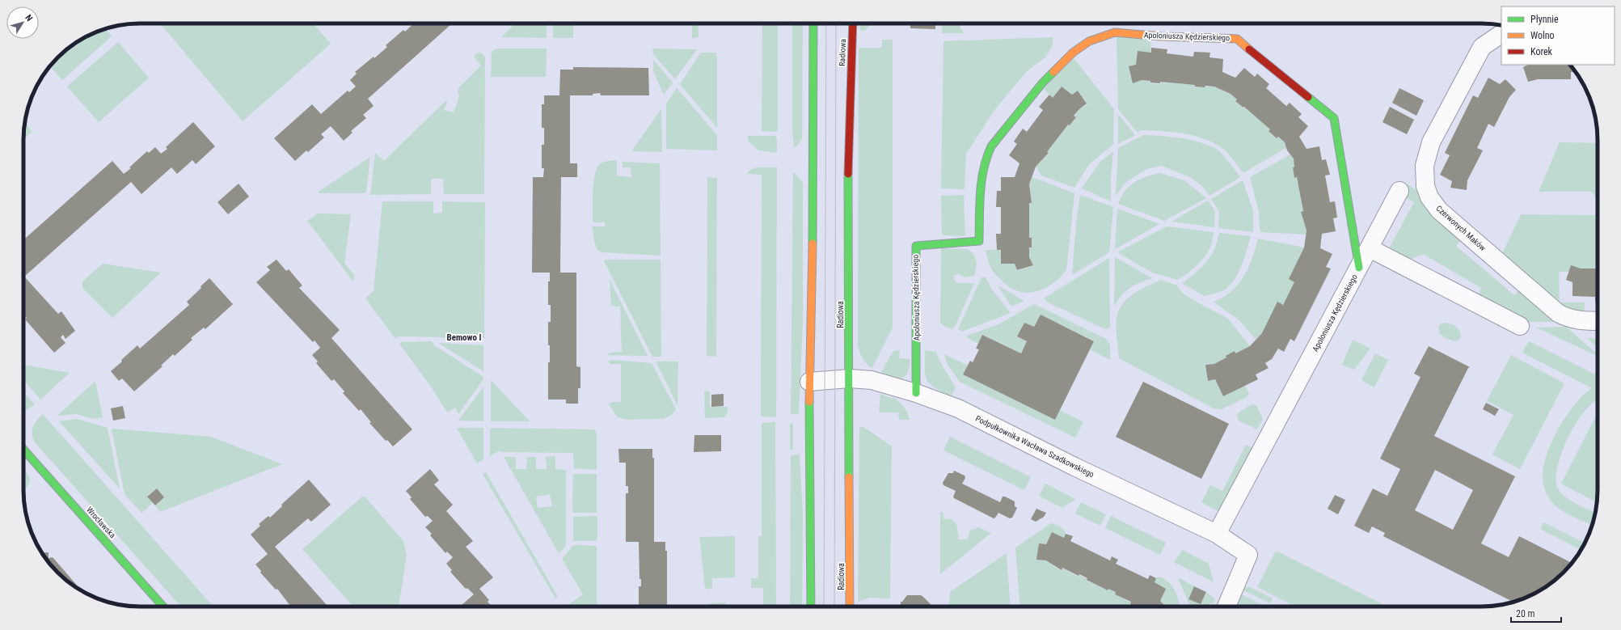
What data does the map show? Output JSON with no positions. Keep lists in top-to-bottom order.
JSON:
{
  "streets": {
    "street": [
      "Apoloniusza Kędzierskiego",
      "Radiowa",
      "Czerwonych Maków",
      "Podpułkownika Wacława Szadkowskiego",
      "Wrocławska"
    ]
  },
  "crossings": [
    ["Apoloniusza Kędzierskiego", "Podpułkownika Wacława Szadkowskiego"],
    ["Radiowa", "Podpułkownika Wacława Szadkowskiego"]
  ],
  "districts": ["Bemowo I"],
  "legend": ["Płynnie", "Wolno", "Korek"],
  "scale_bar": "20 m",
  "north": "top right"
}
